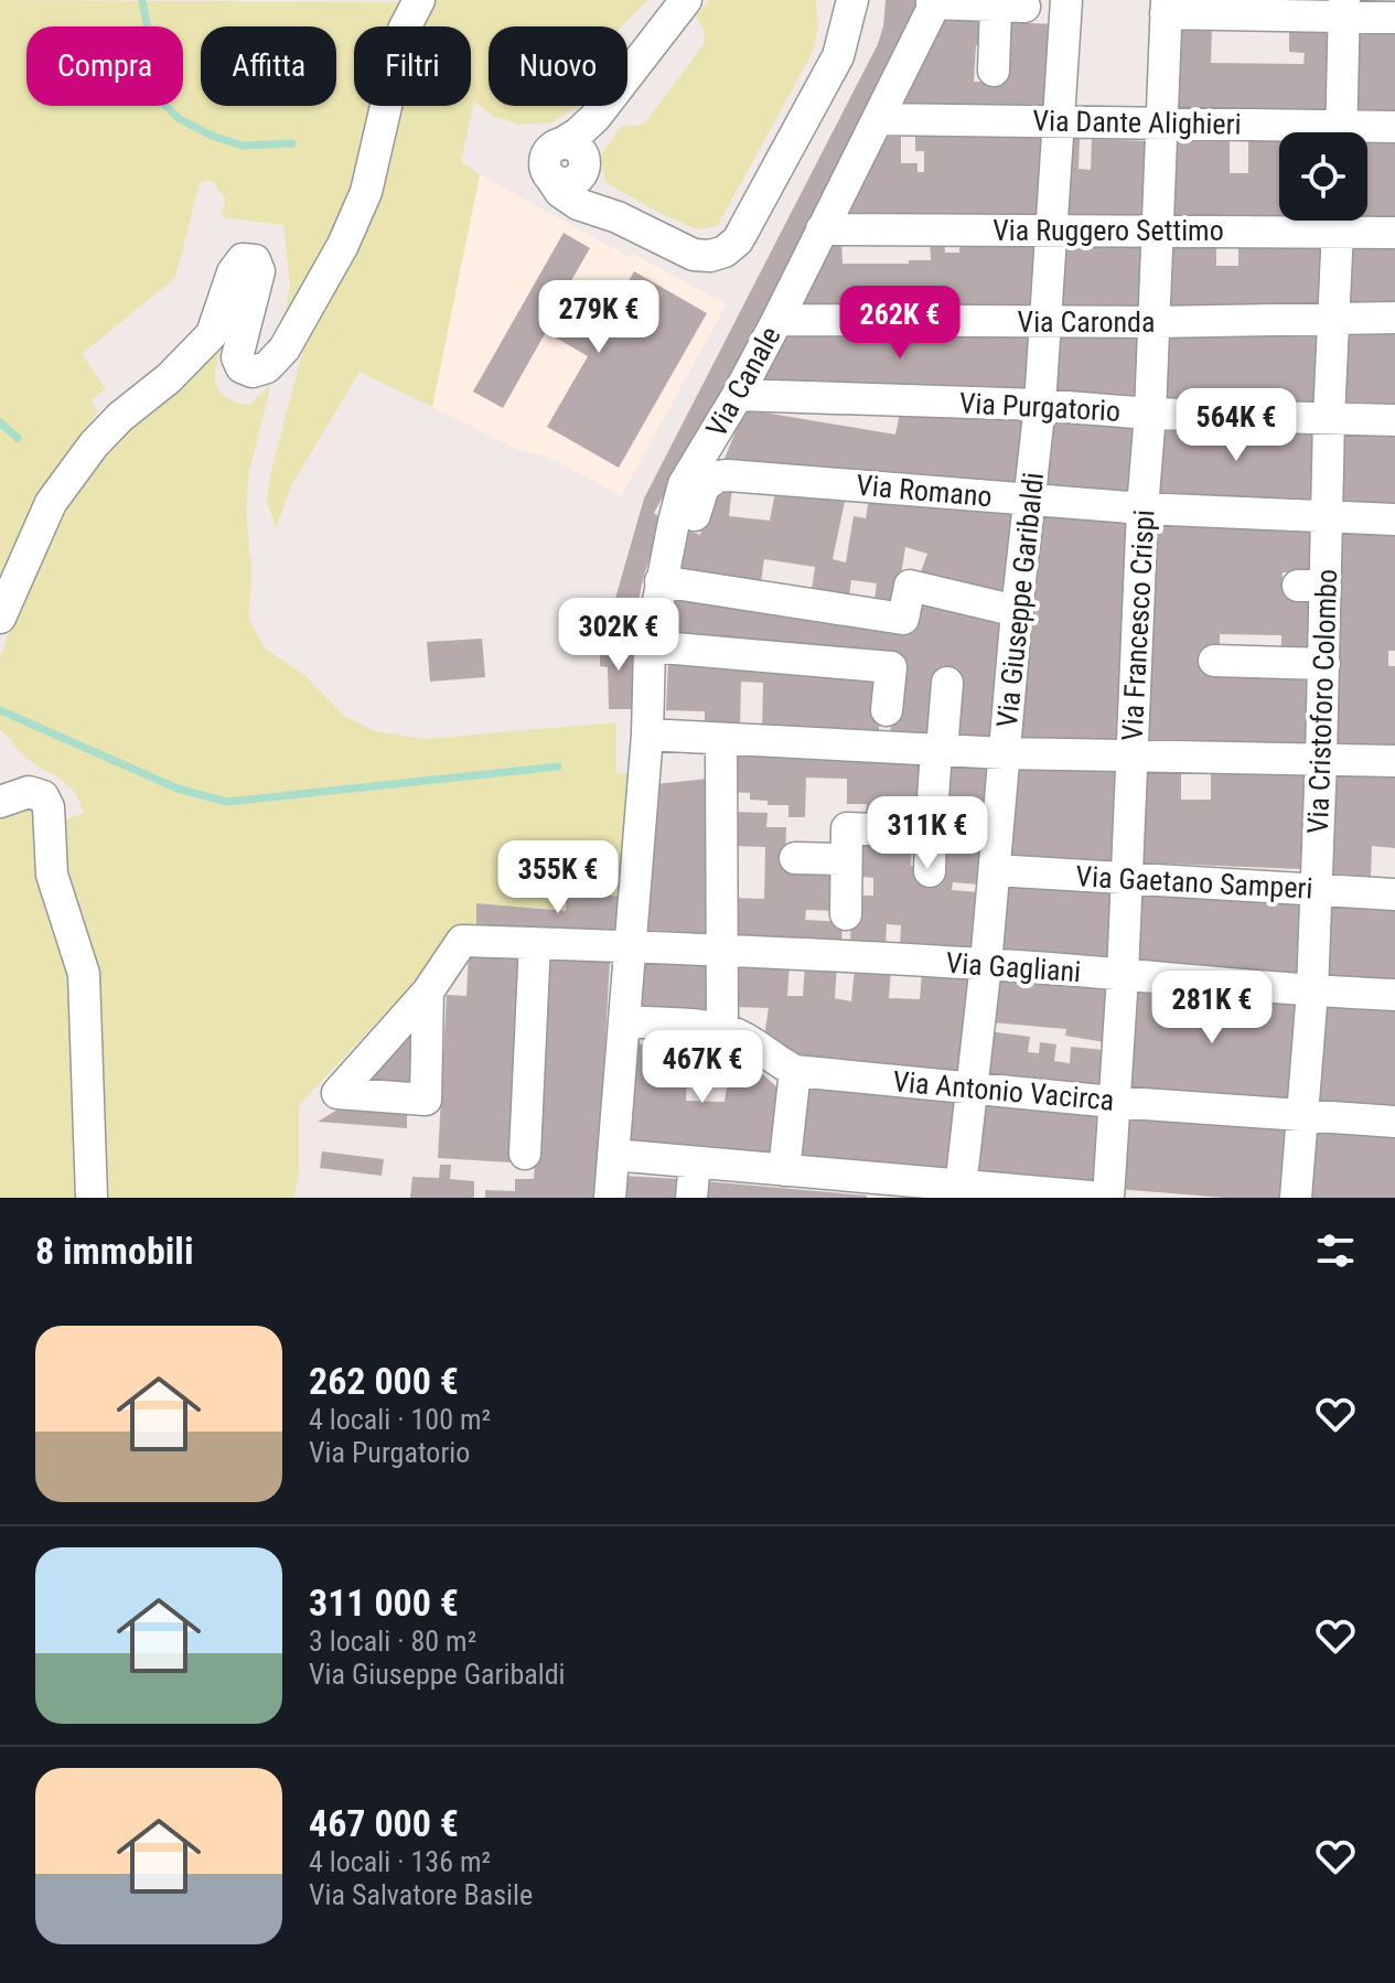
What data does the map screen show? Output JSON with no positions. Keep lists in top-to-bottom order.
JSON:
{
  "streets": {
    "street": [
      "Via Dante Alighieri",
      "Via Ruggero Settimo",
      "Via Caronda",
      "Via Canale",
      "Via Purgatorio",
      "Via Romano",
      "Via Giuseppe Garibaldi",
      "Via Francesco Crispi",
      "Via Cristoforo Colombo",
      "Via Gaetano Samperi",
      "Via Gagliani",
      "Via Antonio Vacirca"
    ]
  },
  "crossings": [
    ["Via Dante Alighieri", "Via Canale"],
    ["Via Dante Alighieri", "Via Giuseppe Garibaldi"],
    ["Via Dante Alighieri", "Via Francesco Crispi"],
    ["Via Ruggero Settimo", "Via Canale"],
    ["Via Ruggero Settimo", "Via Giuseppe Garibaldi"],
    ["Via Ruggero Settimo", "Via Francesco Crispi"],
    ["Via Caronda", "Via Canale"],
    ["Via Caronda", "Via Giuseppe Garibaldi"],
    ["Via Caronda", "Via Francesco Crispi"],
    ["Via Caronda", "Via Cristoforo Colombo"],
    ["Via Canale", "Via Purgatorio"],
    ["Via Canale", "Via Romano"],
    ["Via Canale", "Via Gagliani"],
    ["Via Canale", "Via Antonio Vacirca"],
    ["Via Purgatorio", "Via Giuseppe Garibaldi"],
    ["Via Purgatorio", "Via Francesco Crispi"],
    ["Via Purgatorio", "Via Cristoforo Colombo"],
    ["Via Romano", "Via Giuseppe Garibaldi"],
    ["Via Romano", "Via Francesco Crispi"],
    ["Via Romano", "Via Cristoforo Colombo"],
    ["Via Giuseppe Garibaldi", "Via Gaetano Samperi"],
    ["Via Giuseppe Garibaldi", "Via Gagliani"],
    ["Via Giuseppe Garibaldi", "Via Antonio Vacirca"],
    ["Via Francesco Crispi", "Via Gaetano Samperi"],
    ["Via Francesco Crispi", "Via Gagliani"],
    ["Via Francesco Crispi", "Via Antonio Vacirca"],
    ["Via Cristoforo Colombo", "Via Gaetano Samperi"],
    ["Via Cristoforo Colombo", "Via Gagliani"],
    ["Via Cristoforo Colombo", "Via Antonio Vacirca"]
  ],
  "page": {
    "chip": [
      "Compra",
      "Affitta",
      "Filtri",
      "Nuovo"
    ],
    "price": [
      "279K €",
      "262K €",
      "564K €",
      "302K €",
      "311K €",
      "355K €",
      "281K €",
      "467K €"
    ],
    "heading": "8 immobili",
    "list": [
      {
        "name": "262 000 €",
        "note": "4 locali · 100 m² · Via Purgatorio"
      },
      {
        "name": "311 000 €",
        "note": "3 locali · 80 m² · Via Giuseppe Garibaldi"
      },
      {
        "name": "467 000 €",
        "note": "4 locali · 136 m² · Via Salvatore Basile"
      }
    ]
  }
}
